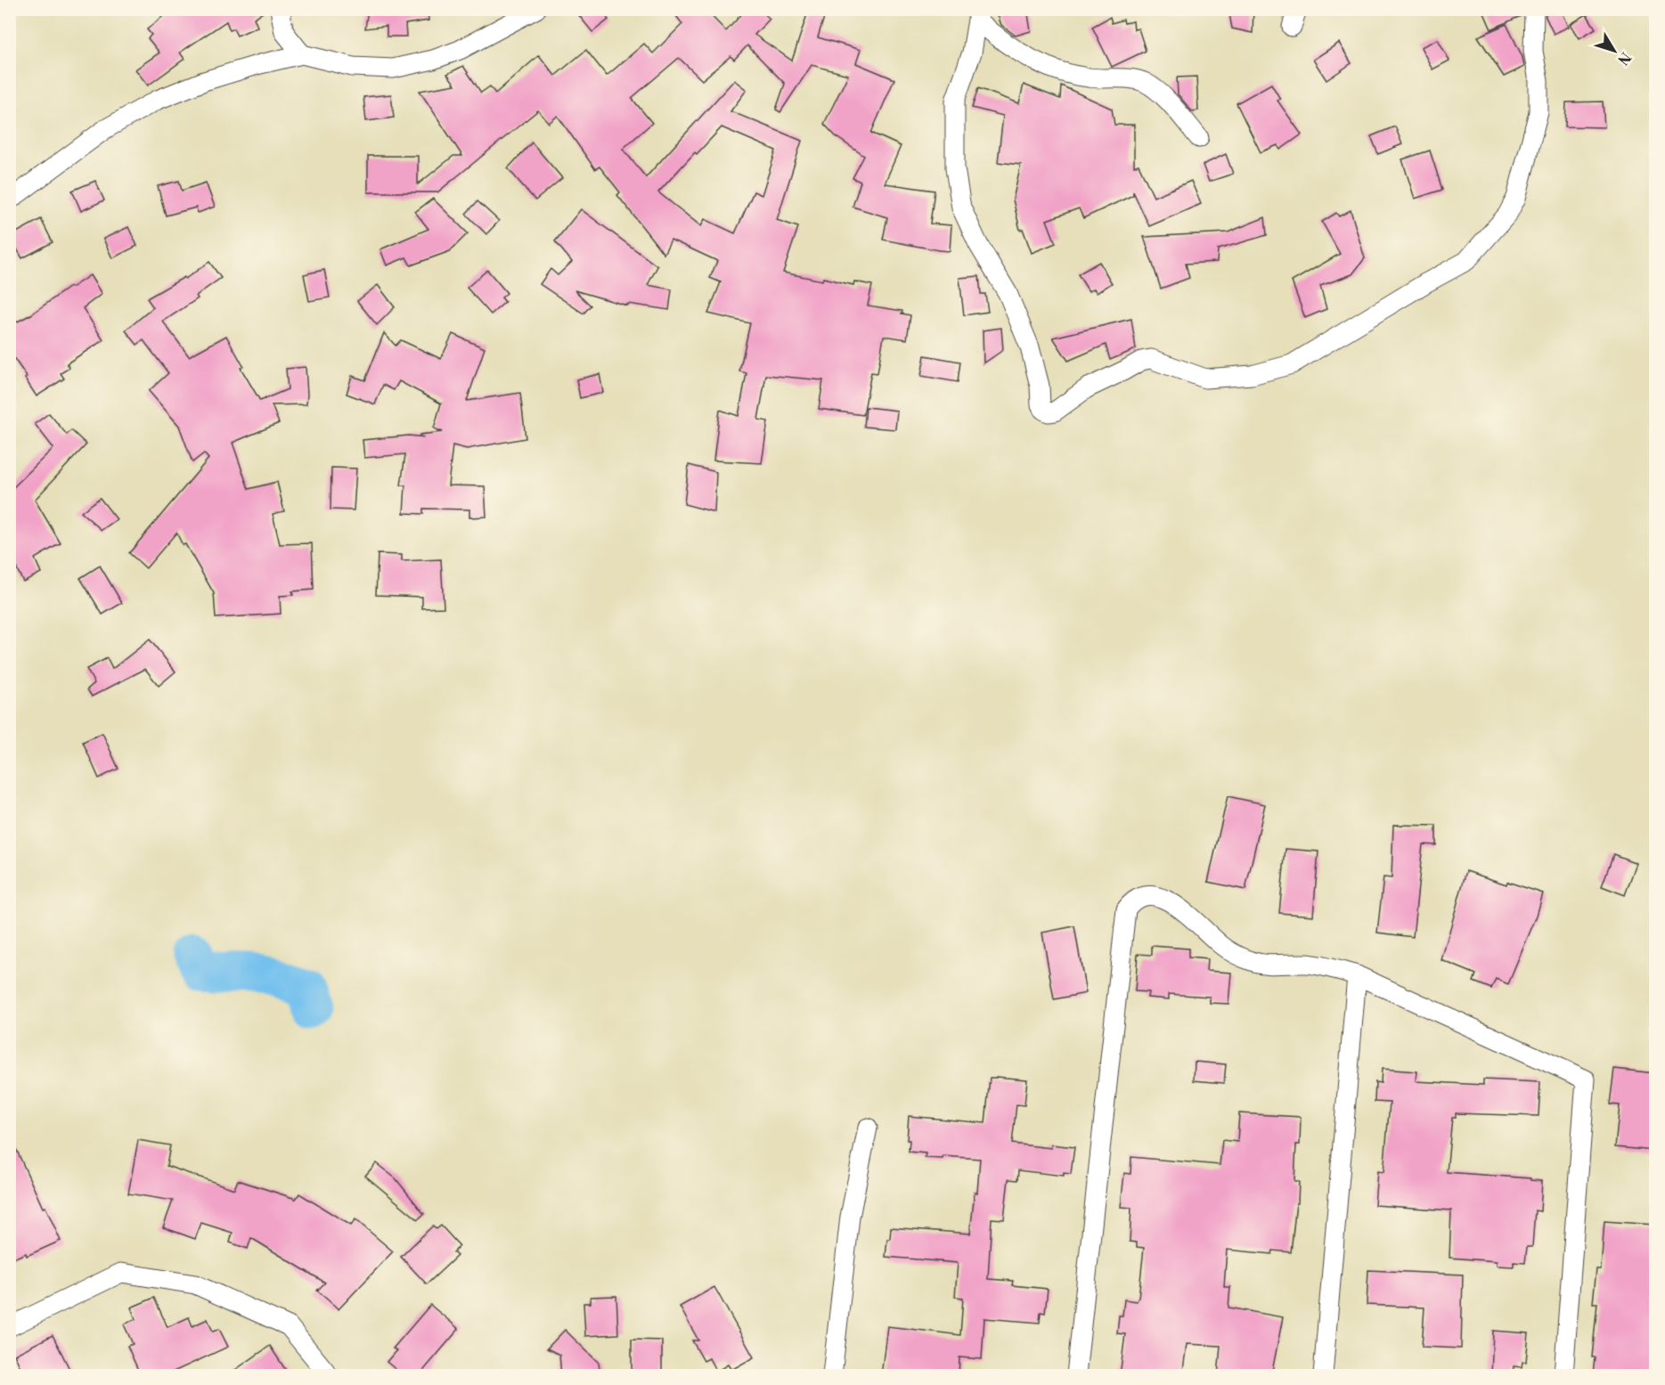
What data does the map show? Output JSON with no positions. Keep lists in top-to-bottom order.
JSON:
{
  "north": "bottom right"
}
